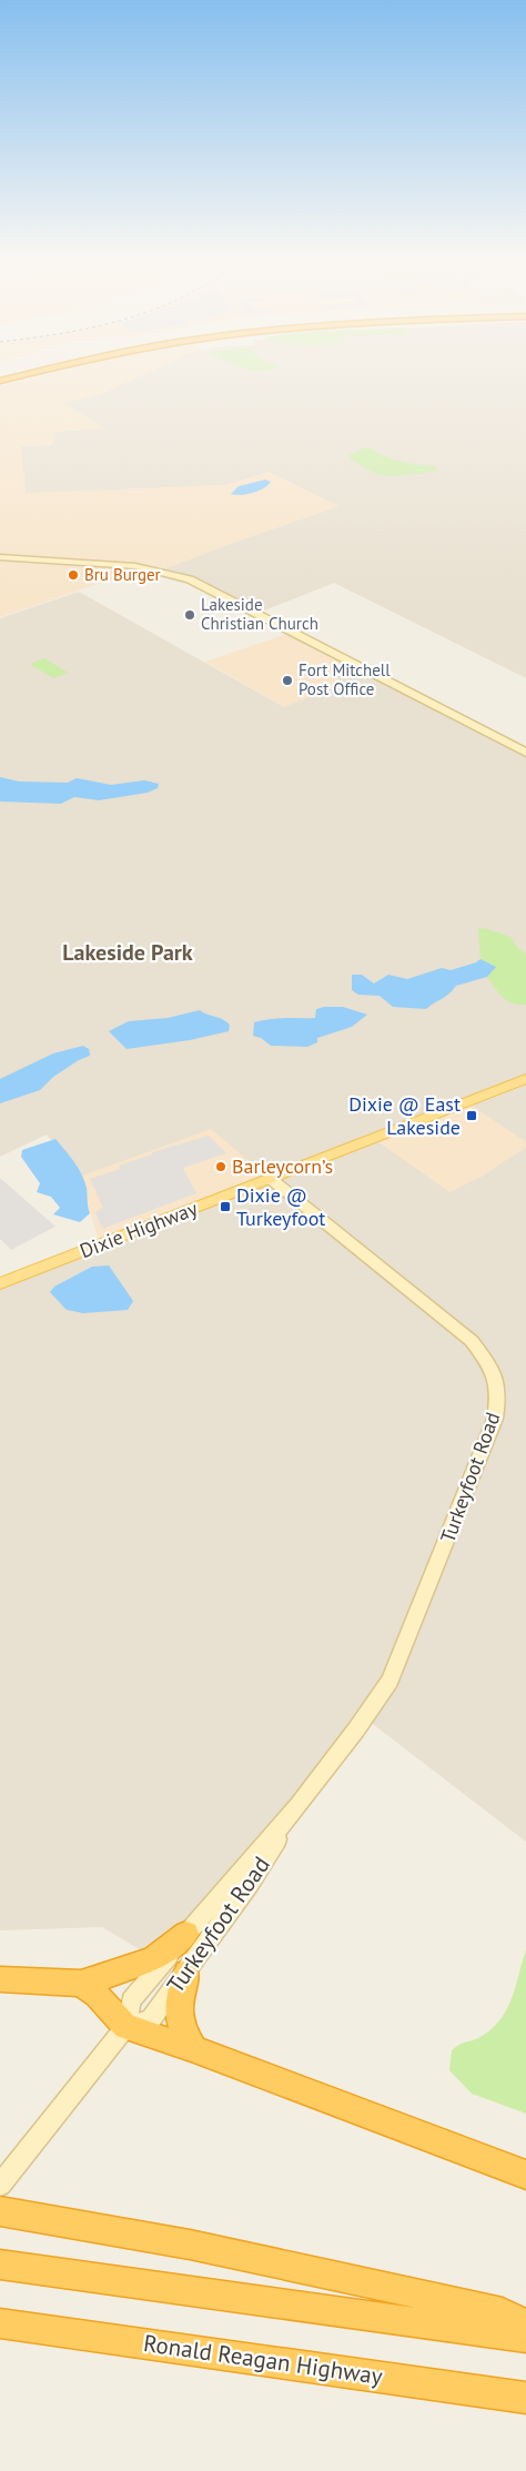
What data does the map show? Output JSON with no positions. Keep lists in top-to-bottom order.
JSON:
{
  "streets": {
    "highway": ["Ronald Reagan Highway"],
    "main road": ["Dixie Highway", "Turkeyfoot Road"]
  },
  "crossings": [
    ["Dixie Highway", "Turkeyfoot Road"]
  ],
  "districts": ["Lakeside Park"],
  "places": {
    "other": [
      "Bru Burger",
      "Lakeside Christian Church",
      "Fort Mitchell Post Office",
      "Barleycorn’s"
    ],
    "transit": ["Dixie @ East Lakeside", "Dixie @ Turkeyfoot"]
  }
}
